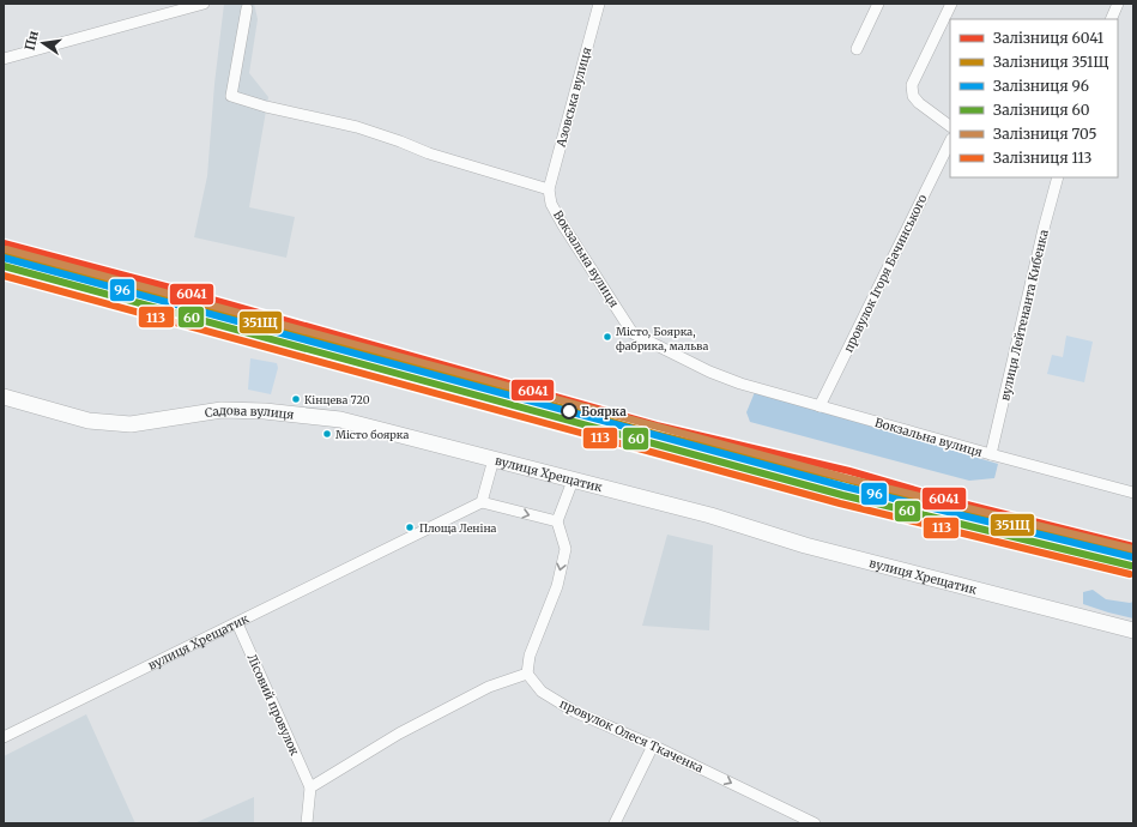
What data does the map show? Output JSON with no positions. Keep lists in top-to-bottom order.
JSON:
{
  "streets": {
    "street": [
      "Азовська вулиця",
      "Вокзальна вулиця",
      "провулок Ігоря Бачинського",
      "вулиця Лейтенанта Кибенка",
      "Садова вулиця",
      "вулиця Хрещатик",
      "Лісовий провулок",
      "провулок Олеся Ткаченка"
    ]
  },
  "crossings": [
    ["Азовська вулиця", "Вокзальна вулиця"],
    ["Вокзальна вулиця", "провулок Ігоря Бачинського"],
    ["Вокзальна вулиця", "вулиця Лейтенанта Кибенка"],
    ["Садова вулиця", "вулиця Хрещатик"],
    ["вулиця Хрещатик", "Лісовий провулок"]
  ],
  "one_way": ["провулок Олеся Ткаченка"],
  "places": [
    "Місто, Боярка, фабрика, мальва",
    "Кінцева 720",
    "Боярка",
    "Місто боярка",
    "Площа Леніна"
  ],
  "lines": [
    "rail line 6041",
    "rail line 705",
    "rail line 351Щ",
    "rail line 96",
    "rail line 60",
    "rail line 113"
  ],
  "legend": [
    "Залізниця 6041",
    "Залізниця 351Щ",
    "Залізниця 96",
    "Залізниця 60",
    "Залізниця 705",
    "Залізниця 113"
  ],
  "north": "left"
}
